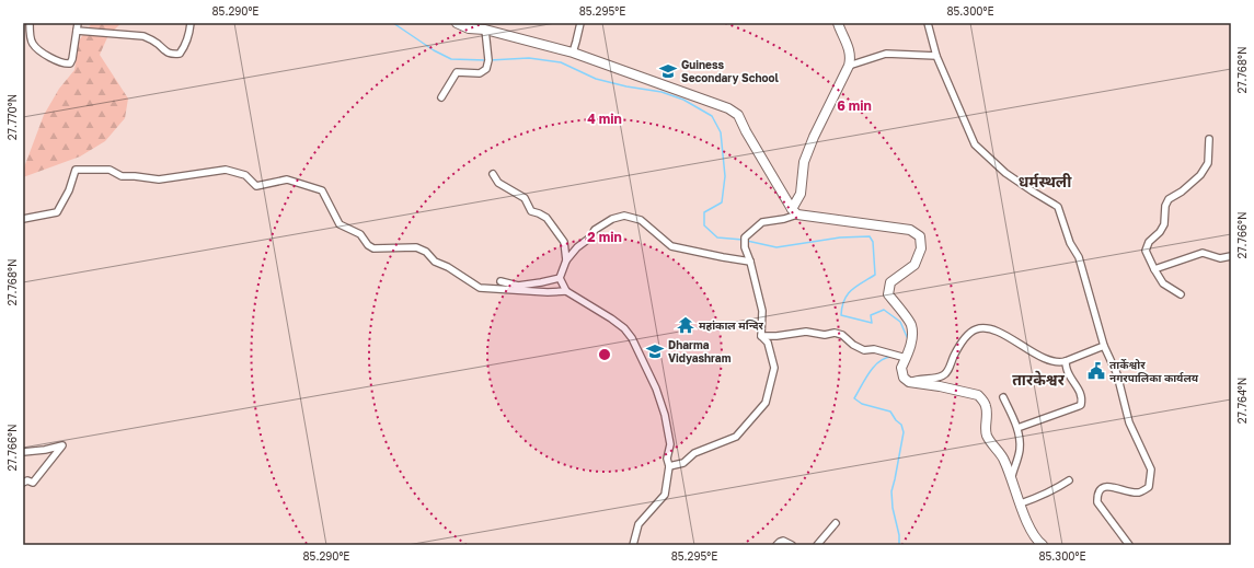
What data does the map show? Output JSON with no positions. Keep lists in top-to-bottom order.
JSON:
{
  "districts": ["धर्मस्थली", "तारकेश्वर"],
  "places": {
    "school or university": ["Guiness Secondary School", "Dharma Vidyashram"],
    "temple": ["महांकाल मन्दिर"],
    "public building": ["तार्केश्वोर नगरपालिका कार्यलय"]
  },
  "coordinates": [
    "85.290°E",
    "85.295°E",
    "85.300°E",
    "27.768°N",
    "27.770°N",
    "27.766°N",
    "27.764°N"
  ],
  "rings": ["6 min", "4 min", "2 min"]
}
